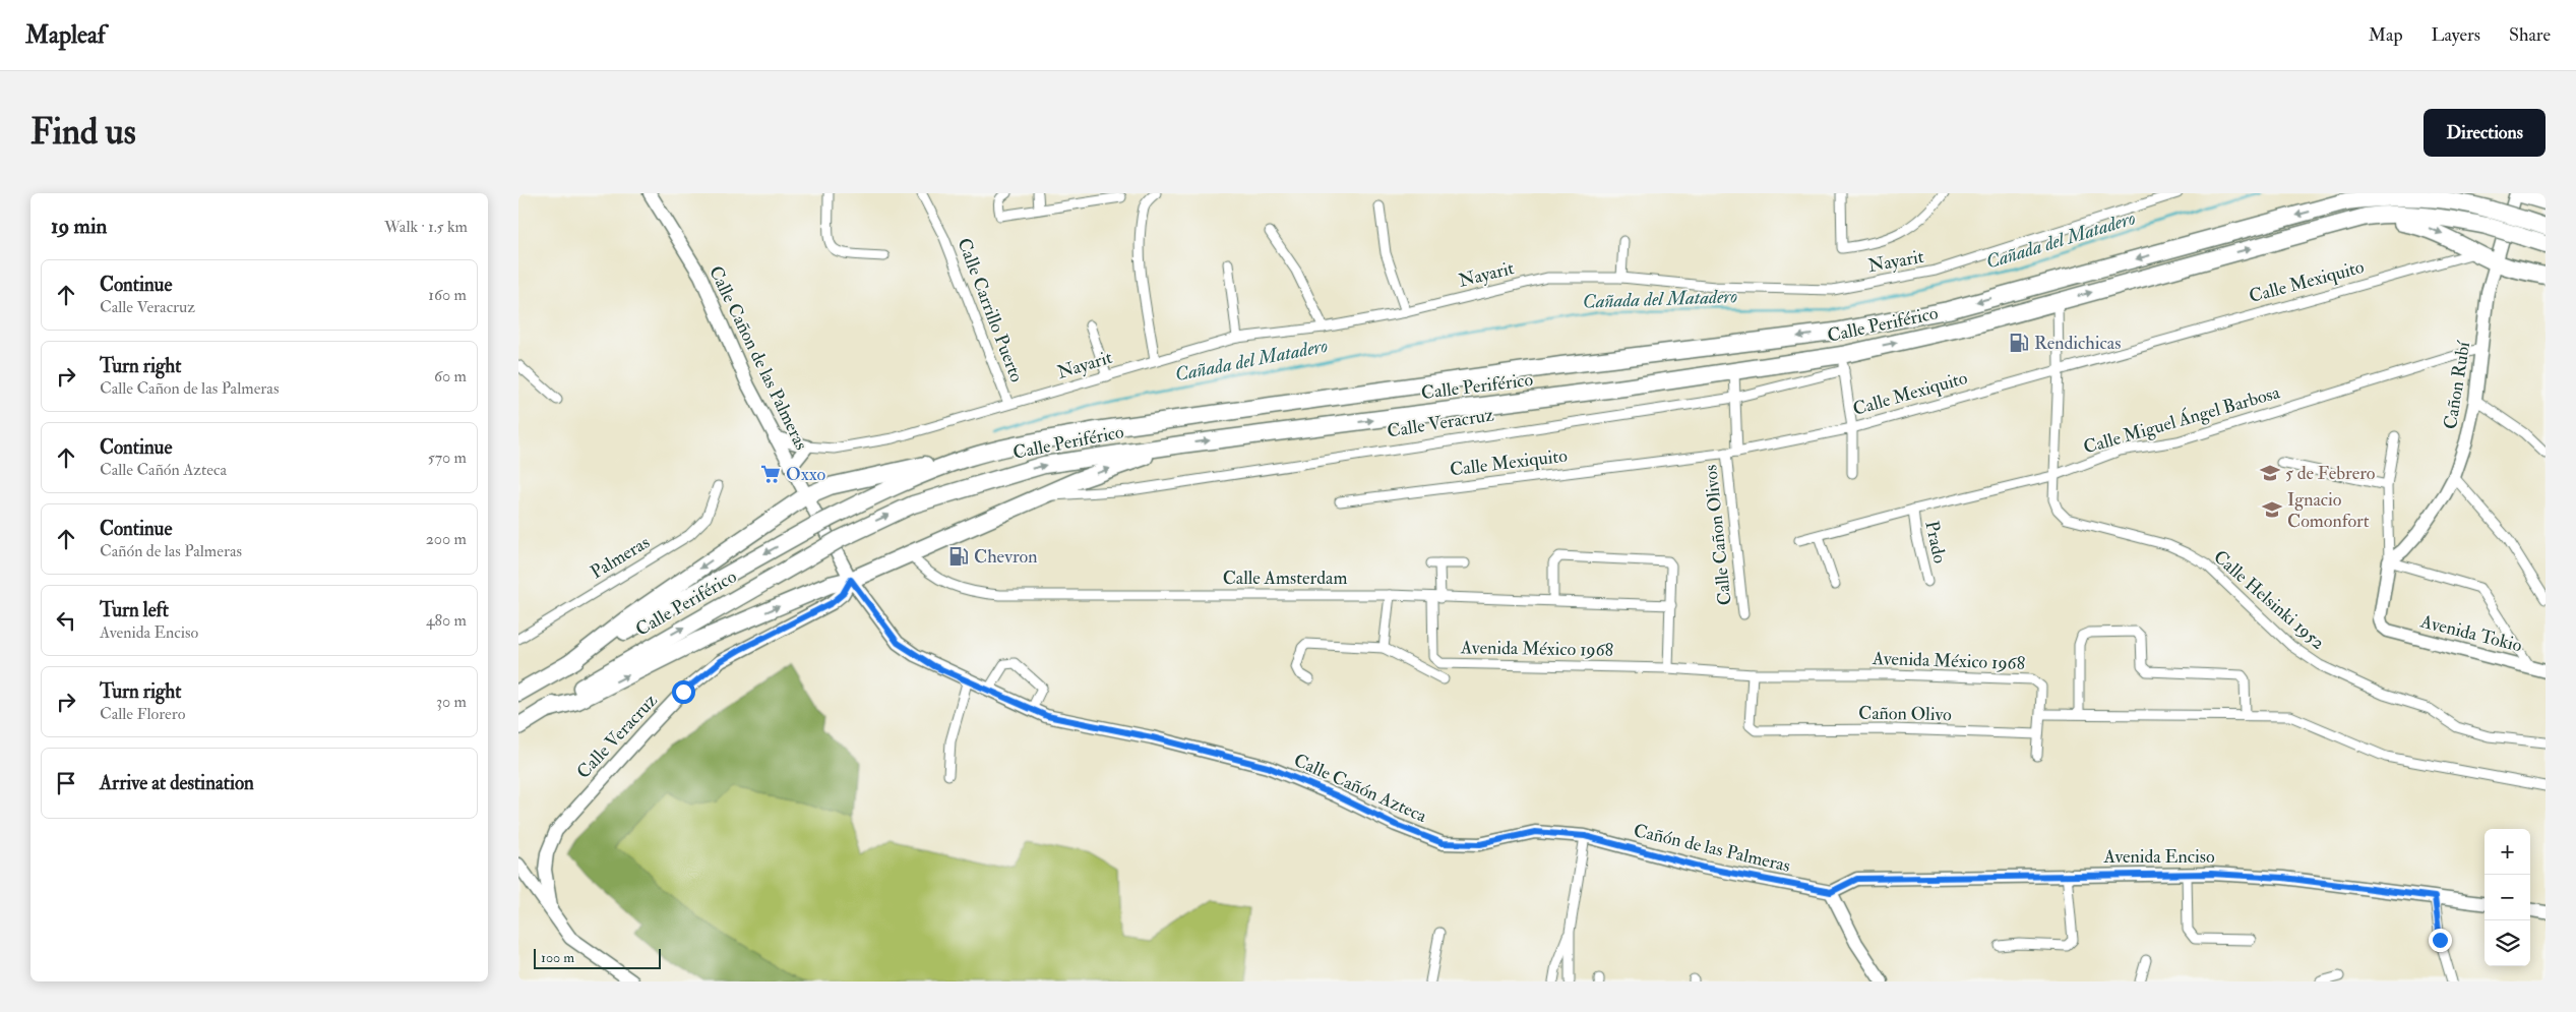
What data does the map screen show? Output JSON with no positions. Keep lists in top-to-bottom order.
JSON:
{
  "streets": {
    "highway": ["Calle Periférico"],
    "main road": [
      "Calle Cañon de las Palmeras",
      "Cañon Rubí",
      "Calle Veracruz",
      "Avenida Tokio",
      "Calle Cañón Azteca",
      "Cañón de las Palmeras",
      "Avenida Enciso"
    ],
    "street": [
      "Nayarit",
      "Calle Mexiquito",
      "Calle Carrillo Puerto",
      "Calle Miguel Ángel Barbosa",
      "Calle Cañon Olivos",
      "Prado",
      "Palmeras",
      "Calle Amsterdam",
      "Calle Helsinki 1952",
      "Avenida México 1968",
      "Cañon Olivo"
    ]
  },
  "crossings": [
    ["Nayarit", "Calle Carrillo Puerto"],
    ["Calle Mexiquito", "Calle Cañon Olivos"],
    ["Calle Periférico", "Calle Veracruz"],
    ["Calle Periférico", "Calle Cañon Olivos"],
    ["Calle Cañon de las Palmeras", "Calle Veracruz"],
    ["Calle Cañon de las Palmeras", "Calle Cañón Azteca"],
    ["Cañon Rubí", "Calle Miguel Ángel Barbosa"],
    ["Cañon Rubí", "Avenida Tokio"],
    ["Calle Miguel Ángel Barbosa", "Prado"],
    ["Calle Miguel Ángel Barbosa", "Calle Helsinki 1952"],
    ["Calle Veracruz", "Calle Cañon Olivos"],
    ["Calle Amsterdam", "Avenida México 1968"],
    ["Avenida México 1968", "Cañon Olivo"],
    ["Calle Cañón Azteca", "Cañón de las Palmeras"],
    ["Cañón de las Palmeras", "Avenida Enciso"]
  ],
  "water": ["Cañada del Matadero"],
  "places": {
    "fuel station": ["Rendichicas", "Chevron"],
    "school or university": ["5 de Febrero", "Ignacio Comonfort"],
    "supermarket": ["Oxxo"]
  },
  "scale_bar": "100 m",
  "page": {
    "header": "Mapleaf",
    "nav": ["Map", "Layers", "Share"],
    "buttons": "Directions",
    "title": "Find us",
    "heading": ["19 min", "Walk · 1.5 km"],
    "list": [
      ["Continue", "Calle Veracruz", "160 m"],
      ["Turn right", "Calle Cañon de las Palmeras", "60 m"],
      ["Continue", "Calle Cañón Azteca", "570 m"],
      ["Continue", "Cañón de las Palmeras", "200 m"],
      ["Turn left", "Avenida Enciso", "480 m"],
      ["Turn right", "Calle Florero", "30 m"],
      "Arrive at destination"
    ],
    "map_buttons": ["+", "−"],
    "scale": "100 m"
  }
}
